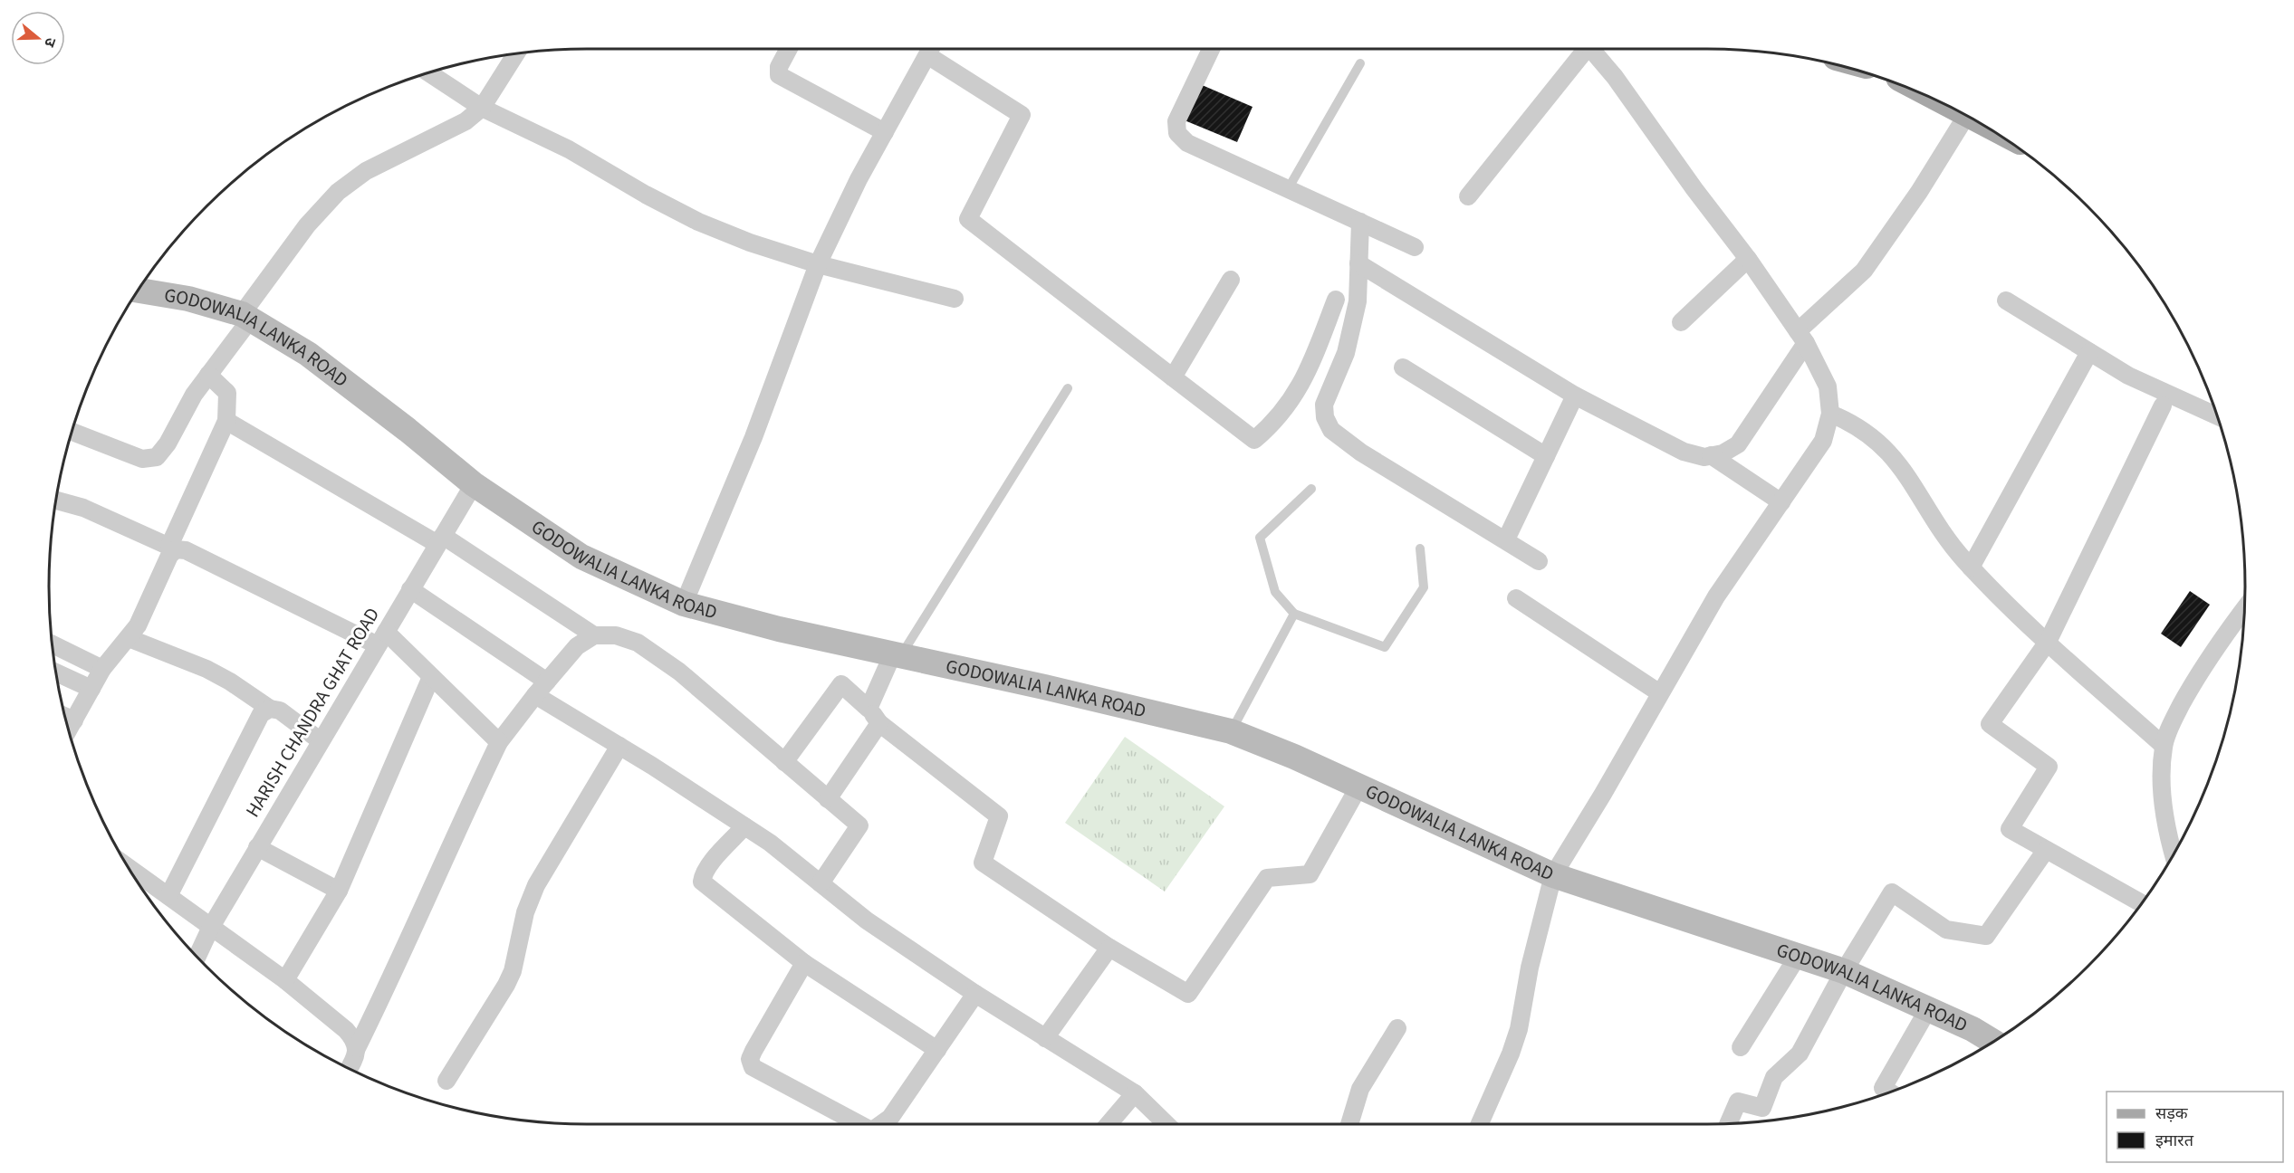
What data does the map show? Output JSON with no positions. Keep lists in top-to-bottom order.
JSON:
{
  "streets": {
    "street": ["GODOWALIA LANKA ROAD", "HARISH CHANDRA GHAT ROAD"]
  },
  "crossings": [
    ["GODOWALIA LANKA ROAD", "HARISH CHANDRA GHAT ROAD"]
  ],
  "legend": ["सड़क", "इमारत"],
  "north": "right"
}
